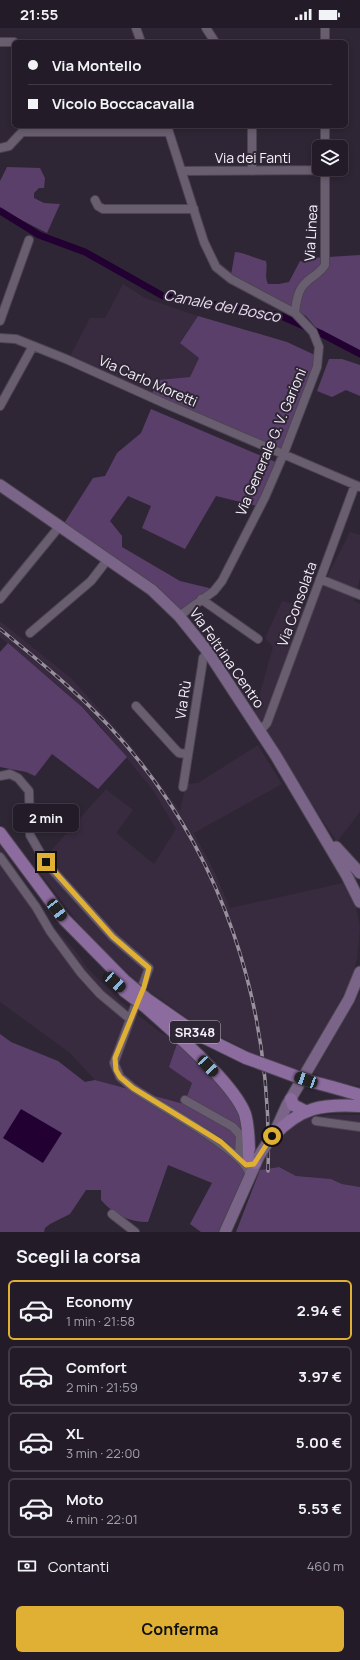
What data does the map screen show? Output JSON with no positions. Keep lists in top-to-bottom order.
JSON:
{
  "streets": {
    "main road": ["Via Feltrina Centro", "SR348"],
    "street": [
      "Via dei Fanti",
      "Via Linea",
      "Via Carlo Moretti",
      "Via Generale G. V. Garioni",
      "Via Consolata",
      "Via Rù"
    ]
  },
  "crossings": [
    ["Via Linea", "Via Generale G. V. Garioni"],
    ["Via Carlo Moretti", "Via Generale G. V. Garioni"],
    ["Via Carlo Moretti", "Via Consolata"],
    ["Via Generale G. V. Garioni", "Via Feltrina Centro"],
    ["Via Consolata", "Via Feltrina Centro"],
    ["Via Feltrina Centro", "Via Rù"]
  ],
  "water": ["Canale del Bosco"],
  "page": {
    "status": "21:55",
    "banner": ["Via Montello", "Vicolo Boccacavalla"],
    "bubble": "2 min",
    "heading": "Scegli la corsa",
    "list": [
      {
        "name": "Economy",
        "note": "1 min · 21:58",
        "value": "2.94 €"
      },
      {
        "name": "Comfort",
        "note": "2 min · 21:59",
        "value": "3.97 €"
      },
      {
        "name": "XL",
        "note": "3 min · 22:00",
        "value": "5.00 €"
      },
      {
        "name": "Moto",
        "note": "4 min · 22:01",
        "value": "5.53 €"
      }
    ],
    "pay": ["Contanti", "460 m"],
    "buttons": "Conferma"
  }
}
